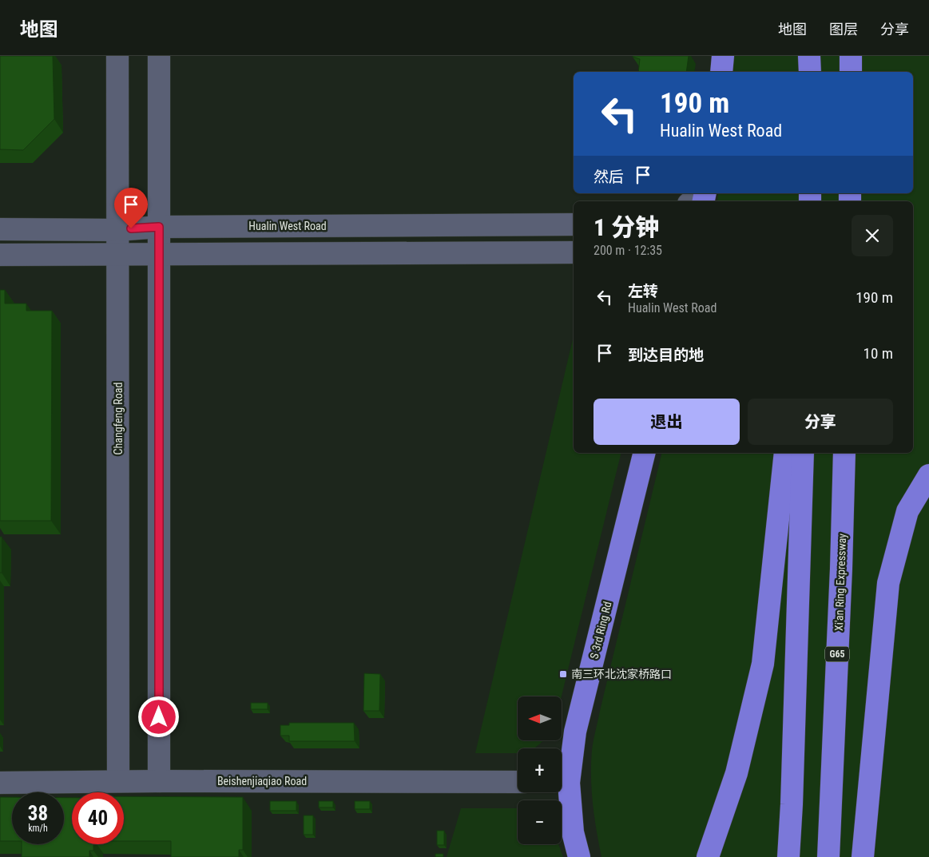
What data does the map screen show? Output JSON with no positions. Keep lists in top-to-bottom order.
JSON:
{
  "streets": {
    "highway": ["Xi'an Ring Expressway", "S 3rd Ring Rd", "G65"],
    "street": ["Hualin West Road", "Changfeng Road", "Beishenjiaqiao Road"]
  },
  "crossings": [
    ["Hualin West Road", "Changfeng Road"],
    ["Changfeng Road", "Beishenjiaqiao Road"]
  ],
  "places": {
    "transit": ["南三环北沈家桥路口"]
  },
  "north": "left",
  "page": {
    "header": "地图",
    "nav": ["地图", "图层", "分享"],
    "turn": ["190 m", "Hualin West Road"],
    "then": "然后",
    "heading": ["1 分钟", "200 m · 12:35"],
    "list": [
      {
        "name": "左转",
        "note": "Hualin West Road",
        "value": "190 m"
      },
      {
        "name": "到达目的地",
        "value": "10 m"
      }
    ],
    "buttons": ["退出", "分享"],
    "map_buttons": ["+", "−"],
    "speed": "38 km/h",
    "limit": "40"
  }
}
